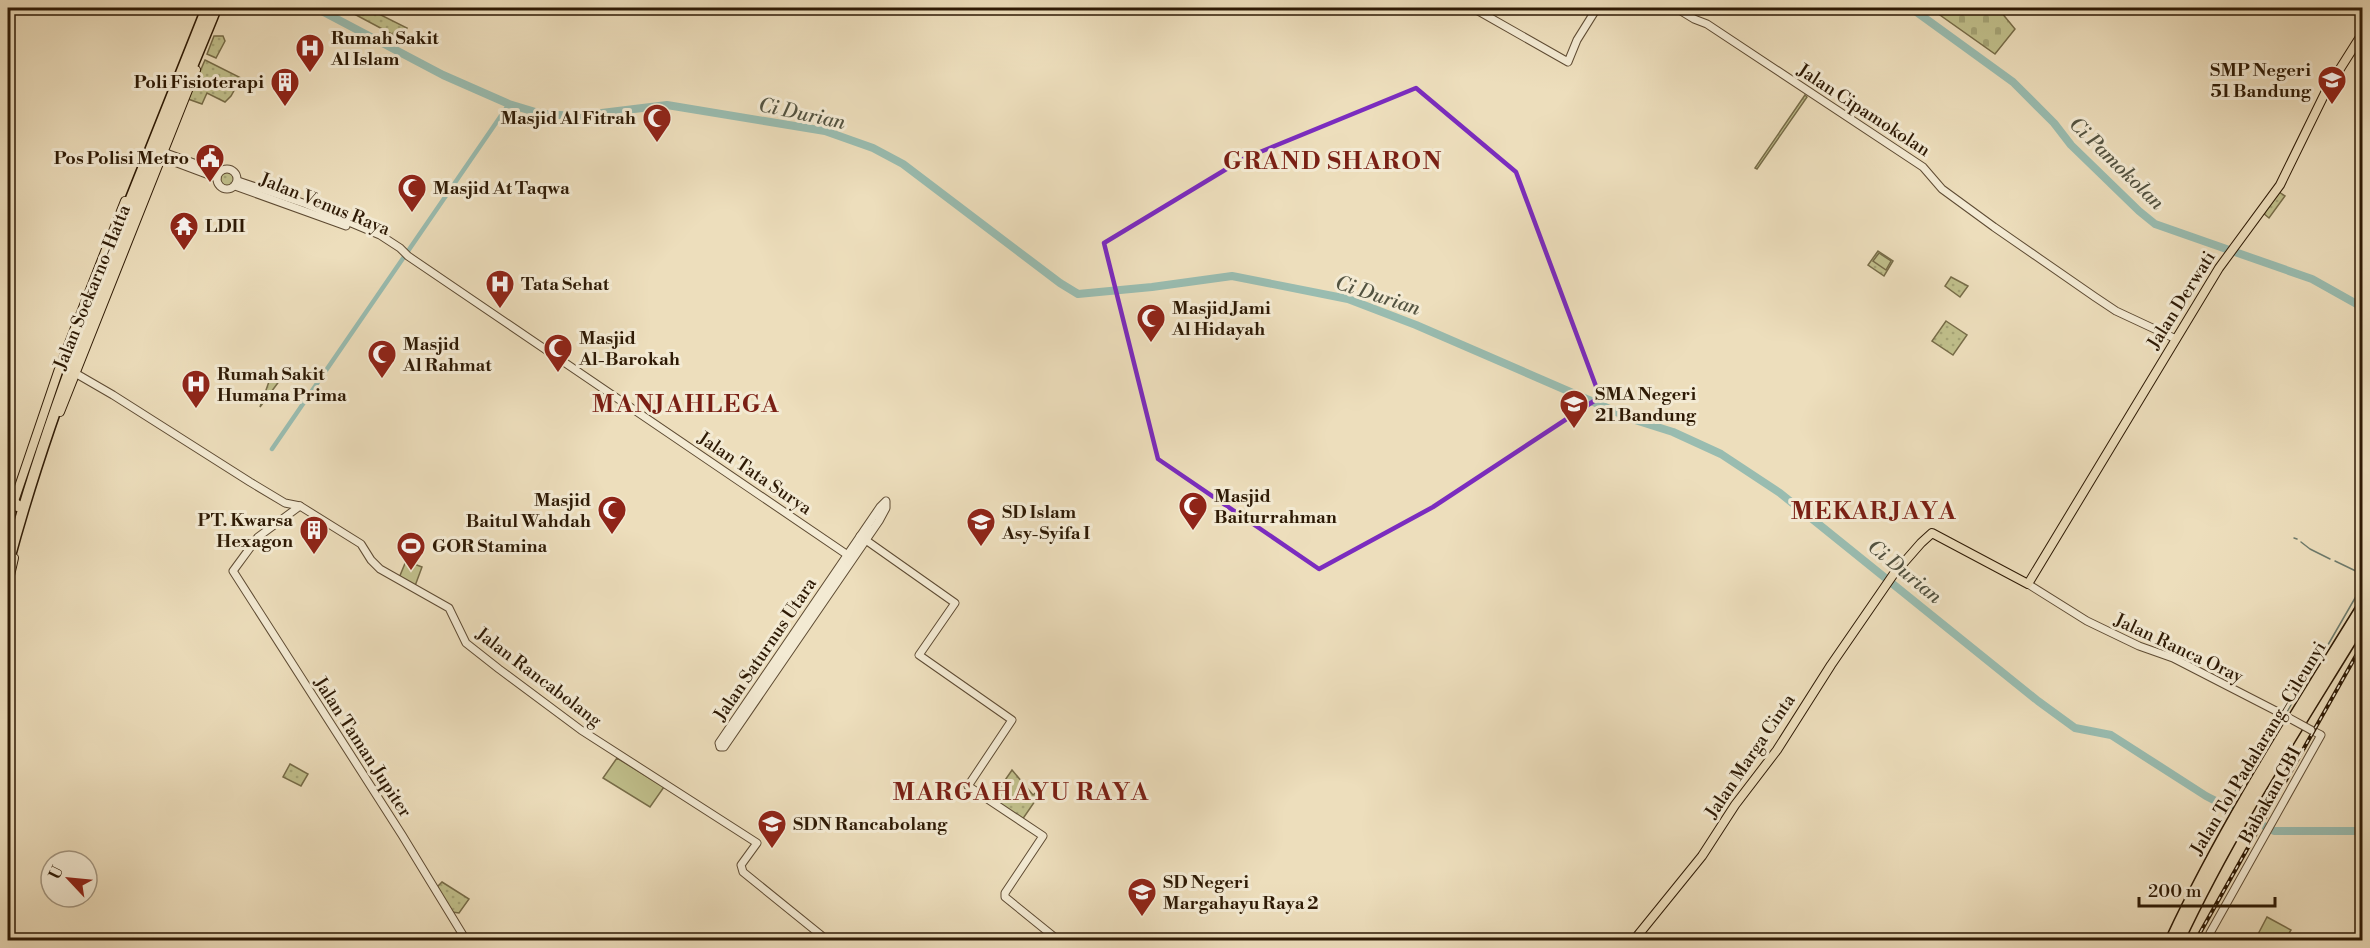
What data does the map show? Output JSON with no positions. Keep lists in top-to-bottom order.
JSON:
{
  "streets": {
    "highway": ["Jalan Soekarno-Hatta", "Jalan Tol Padalarang–Cileunyi"],
    "main road": ["Jalan Derwati", "Jalan Marga Cinta"],
    "street": [
      "Jalan Cipamokolan",
      "Jalan Venus Raya",
      "Jalan Tata Surya",
      "Jalan Ranca Oray",
      "Jalan Saturnus Utara",
      "Jalan Rancabolang",
      "Jalan Taman Jupiter",
      "Babakan GBI"
    ]
  },
  "crossings": [
    ["Jalan Cipamokolan", "Jalan Derwati"],
    ["Jalan Venus Raya", "Jalan Tata Surya"],
    ["Jalan Soekarno-Hatta", "Jalan Rancabolang"],
    ["Jalan Derwati", "Jalan Ranca Oray"],
    ["Jalan Derwati", "Jalan Marga Cinta"],
    ["Jalan Tata Surya", "Jalan Saturnus Utara"],
    ["Jalan Ranca Oray", "Jalan Marga Cinta"],
    ["Jalan Ranca Oray", "Babakan GBI"],
    ["Jalan Rancabolang", "Jalan Taman Jupiter"]
  ],
  "districts": [
    "GRAND SHARON",
    "MANJAHLEGA",
    "MEKARJAYA",
    "MARGAHAYU RAYA"
  ],
  "water": ["Ci Durian", "Ci Pamokolan"],
  "places": {
    "hospital": ["Rumah Sakit Al Islam", "Tata Sehat", "Rumah Sakit Humana Prima"],
    "school or university": [
      "SMP Negeri 51 Bandung",
      "SMA Negeri 21 Bandung",
      "SD Islam Asy-Syifa I",
      "SDN Rancabolang",
      "SD Negeri Margahayu Raya 2"
    ],
    "building": ["Poli Fisioterapi", "PT. Kwarsa Hexagon"],
    "mosque": [
      "Masjid Al Fitrah",
      "Masjid At Taqwa",
      "Masjid Jami Al Hidayah",
      "Masjid Al-Barokah",
      "Masjid Al Rahmat",
      "Masjid Baiturrahman",
      "Masjid Baitul Wahdah"
    ],
    "public building": ["Pos Polisi Metro"],
    "temple": ["LDII"],
    "sports": ["GOR Stamina"]
  },
  "scale_bar": "200 m",
  "north": "top left"
}
